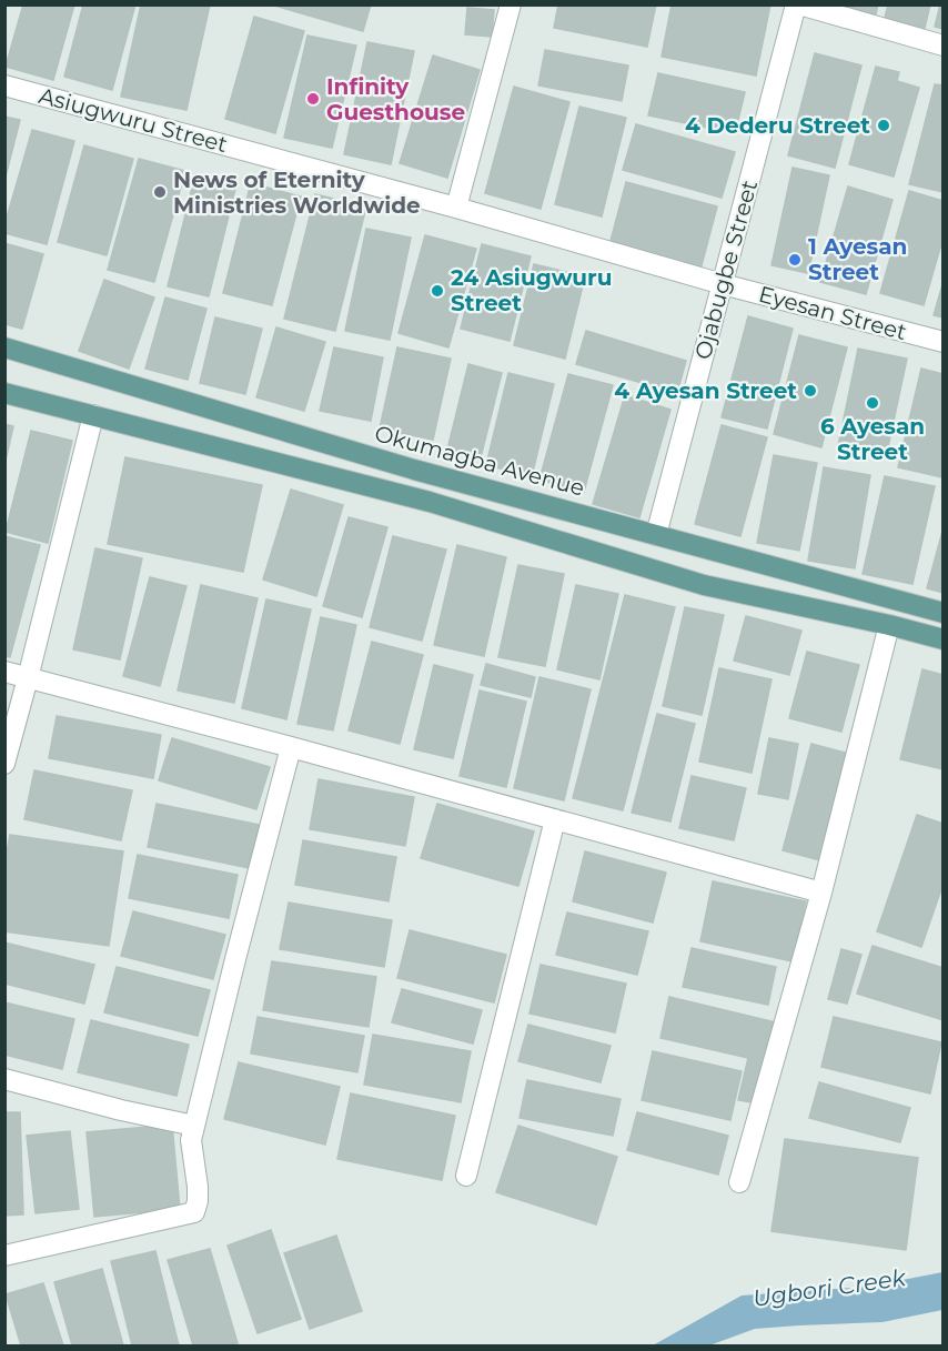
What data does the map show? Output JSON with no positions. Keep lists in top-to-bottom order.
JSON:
{
  "streets": {
    "main road": ["Okumagba Avenue"],
    "street": ["Asiugwuru Street", "Ojabugbe Street", "Eyesan Street"]
  },
  "crossings": [
    ["Asiugwuru Street", "Ojabugbe Street"],
    ["Asiugwuru Street", "Eyesan Street"],
    ["Ojabugbe Street", "Eyesan Street"],
    ["Ojabugbe Street", "Okumagba Avenue"]
  ],
  "water": ["Ugbori Creek"],
  "places": [
    "Infinity Guesthouse",
    "4 Dederu Street",
    "News of Eternity Ministries Worldwide",
    "1 Ayesan Street",
    "24 Asiugwuru Street",
    "4 Ayesan Street",
    "6 Ayesan Street"
  ]
}
